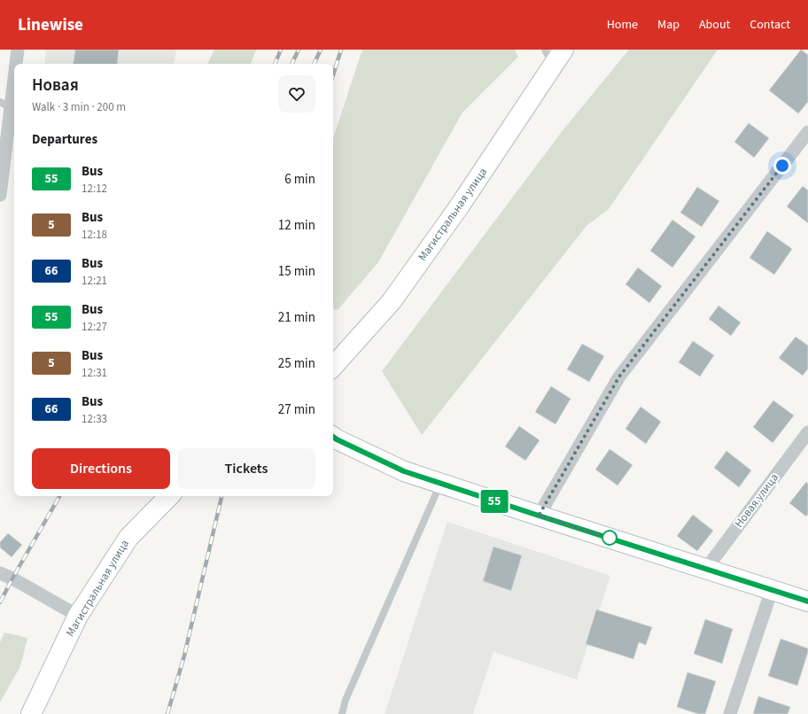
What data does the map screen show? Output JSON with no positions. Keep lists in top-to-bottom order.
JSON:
{
  "streets": {
    "main road": ["Магистральная улица"],
    "street": ["Новая улица"]
  },
  "lines": ["bus line 55"],
  "page": {
    "header": "Linewise",
    "nav": [
      "Home",
      "Map",
      "About",
      "Contact"
    ],
    "on_map": "55",
    "heading": [
      ["Новая", "Walk · 3 min · 200 m"],
      "Departures"
    ],
    "list": [
      {
        "mark": "55",
        "name": "Bus",
        "note": "12:12",
        "value": "6 min"
      },
      {
        "mark": "5",
        "name": "Bus",
        "note": "12:18",
        "value": "12 min"
      },
      {
        "mark": "66",
        "name": "Bus",
        "note": "12:21",
        "value": "15 min"
      },
      {
        "mark": "55",
        "name": "Bus",
        "note": "12:27",
        "value": "21 min"
      },
      {
        "mark": "5",
        "name": "Bus",
        "note": "12:31",
        "value": "25 min"
      },
      {
        "mark": "66",
        "name": "Bus",
        "note": "12:33",
        "value": "27 min"
      }
    ],
    "buttons": ["Directions", "Tickets"]
  }
}
